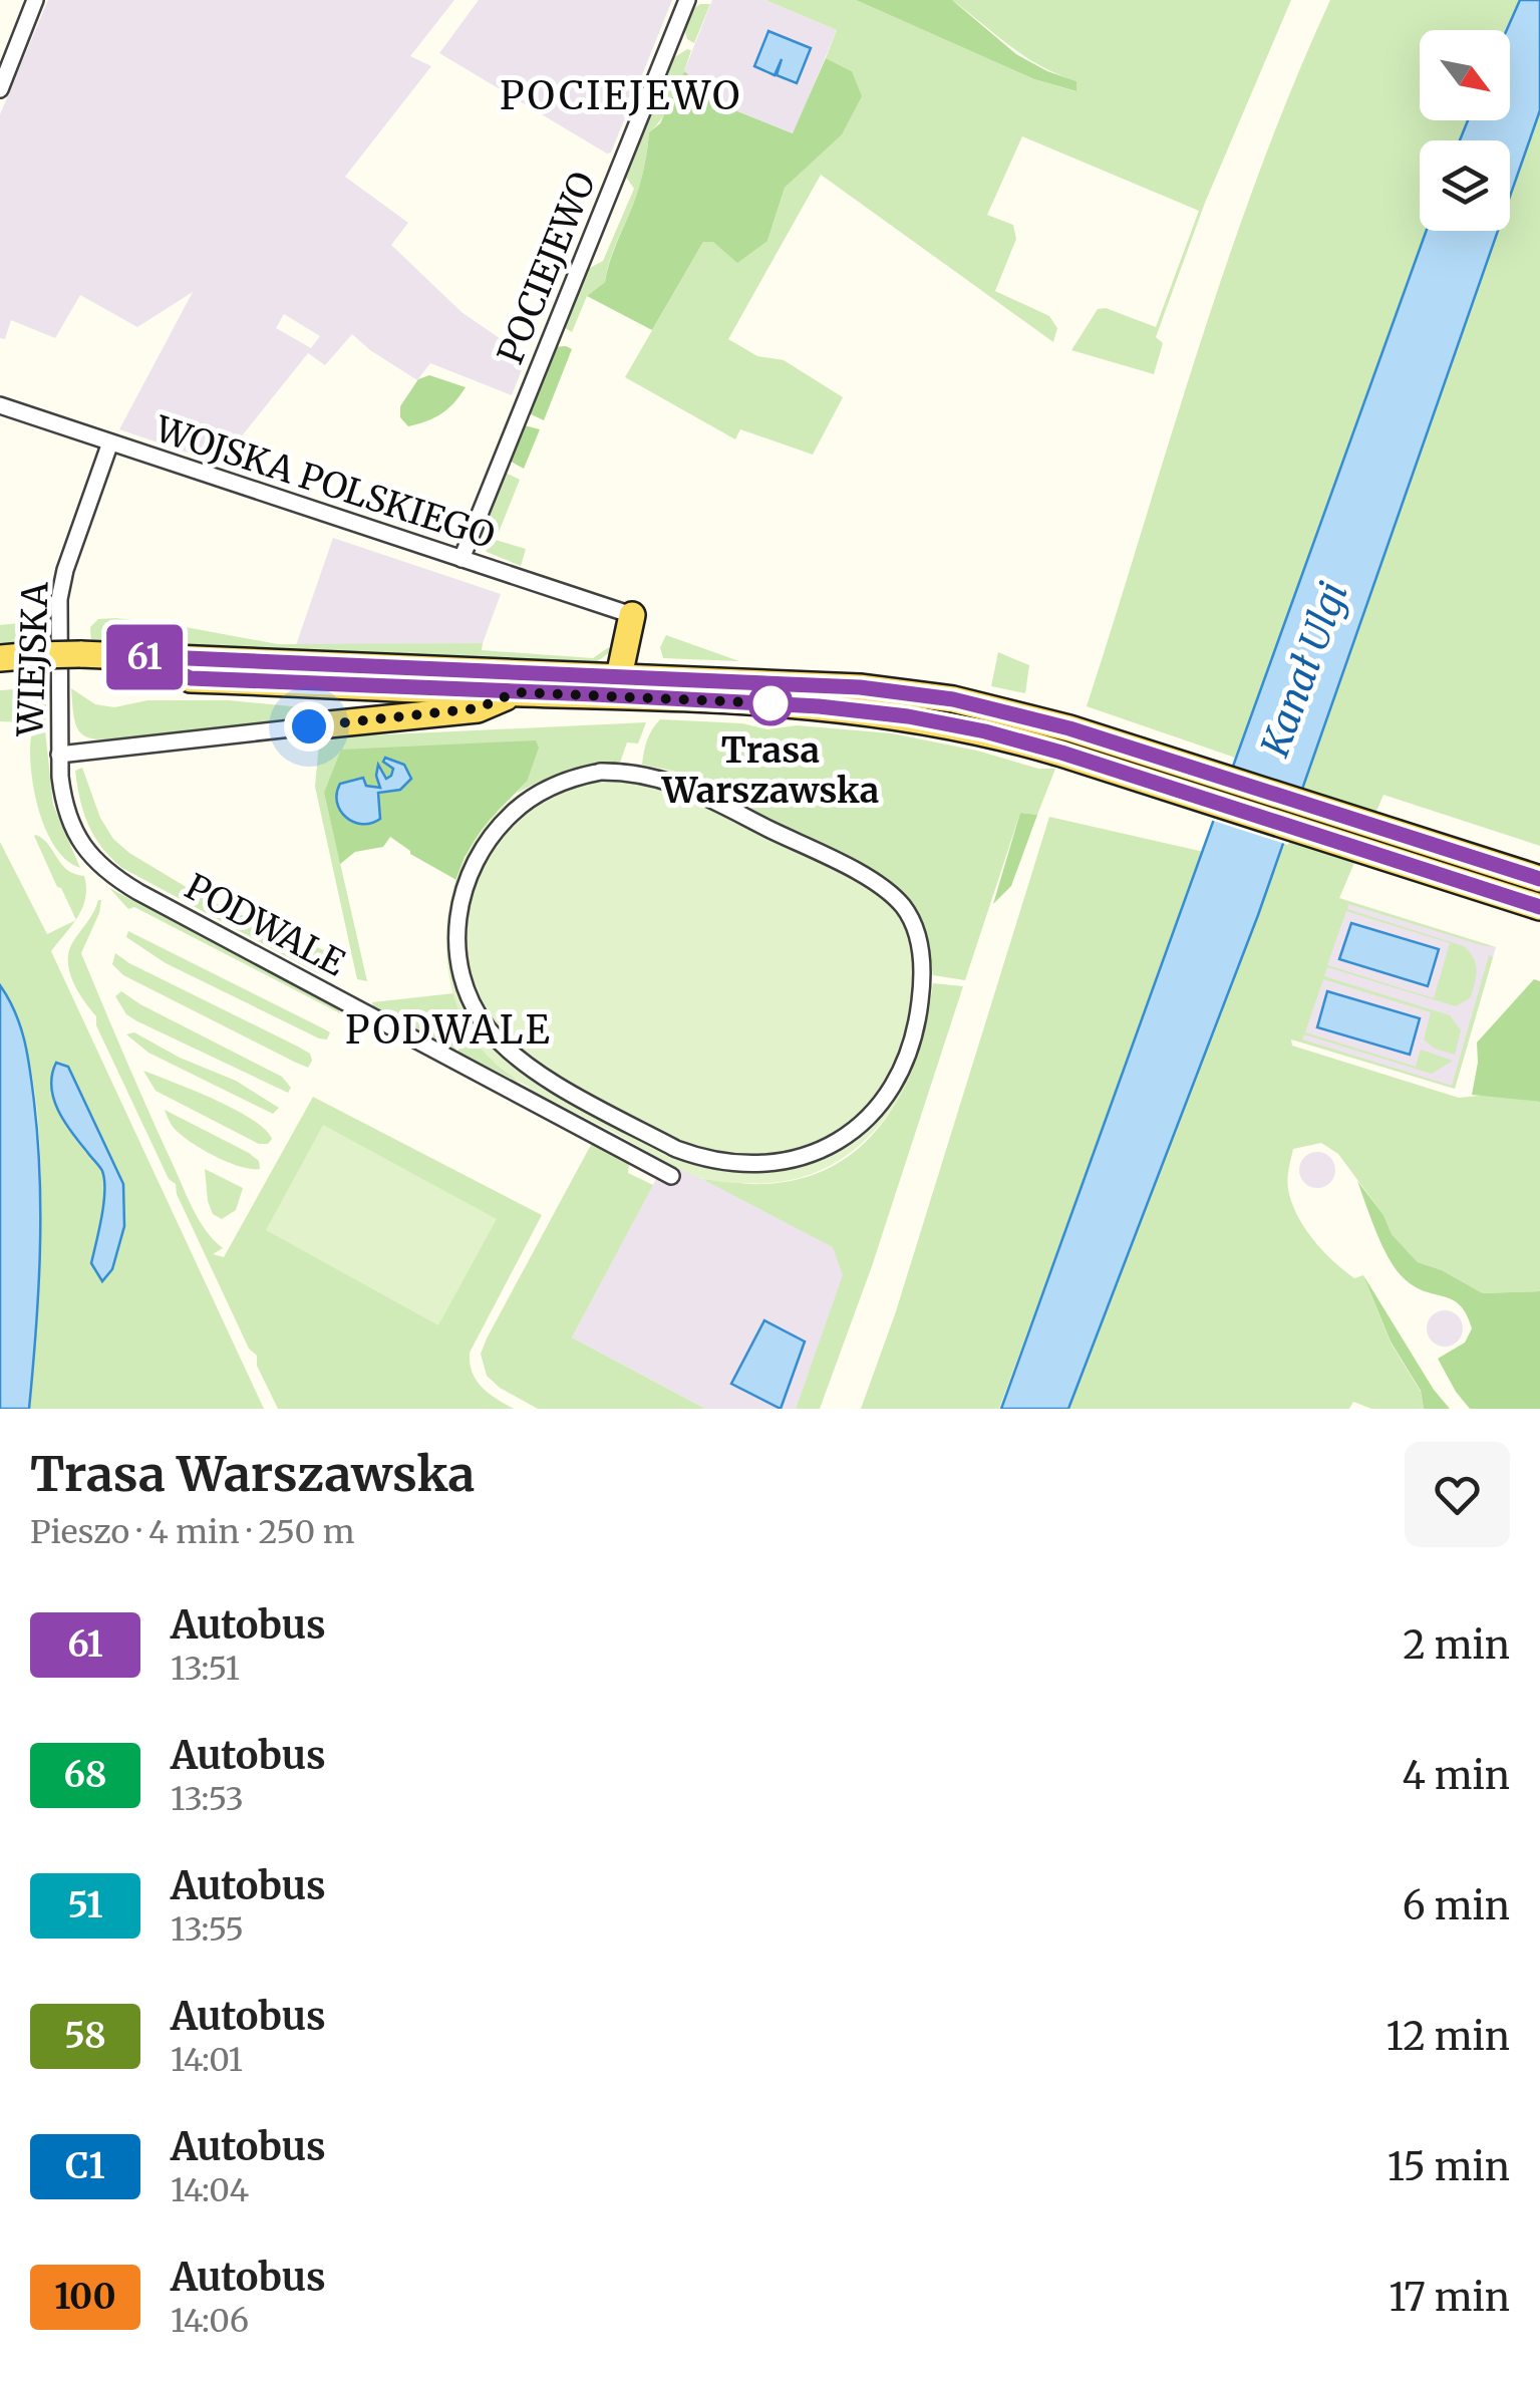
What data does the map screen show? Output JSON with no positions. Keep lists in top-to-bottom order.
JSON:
{
  "streets": {
    "street": [
      "POCIEJEWO",
      "WOJSKA POLSKIEGO",
      "WIEJSKA",
      "PODWALE"
    ]
  },
  "crossings": [
    ["POCIEJEWO", "WOJSKA POLSKIEGO"],
    ["WOJSKA POLSKIEGO", "WIEJSKA"],
    ["WIEJSKA", "PODWALE"]
  ],
  "districts": ["POCIEJEWO", "PODWALE"],
  "water": ["Kanał Ulgi"],
  "places": ["Trasa Warszawska"],
  "lines": ["bus line 61"],
  "north": "bottom right",
  "page": {
    "on_map": "61",
    "heading": ["Trasa Warszawska", "Pieszo · 4 min · 250 m"],
    "list": [
      {
        "mark": "61",
        "name": "Autobus",
        "note": "13:51",
        "value": "2 min"
      },
      {
        "mark": "68",
        "name": "Autobus",
        "note": "13:53",
        "value": "4 min"
      },
      {
        "mark": "51",
        "name": "Autobus",
        "note": "13:55",
        "value": "6 min"
      },
      {
        "mark": "58",
        "name": "Autobus",
        "note": "14:01",
        "value": "12 min"
      },
      {
        "mark": "C1",
        "name": "Autobus",
        "note": "14:04",
        "value": "15 min"
      },
      {
        "mark": "100",
        "name": "Autobus",
        "note": "14:06",
        "value": "17 min"
      }
    ]
  }
}
